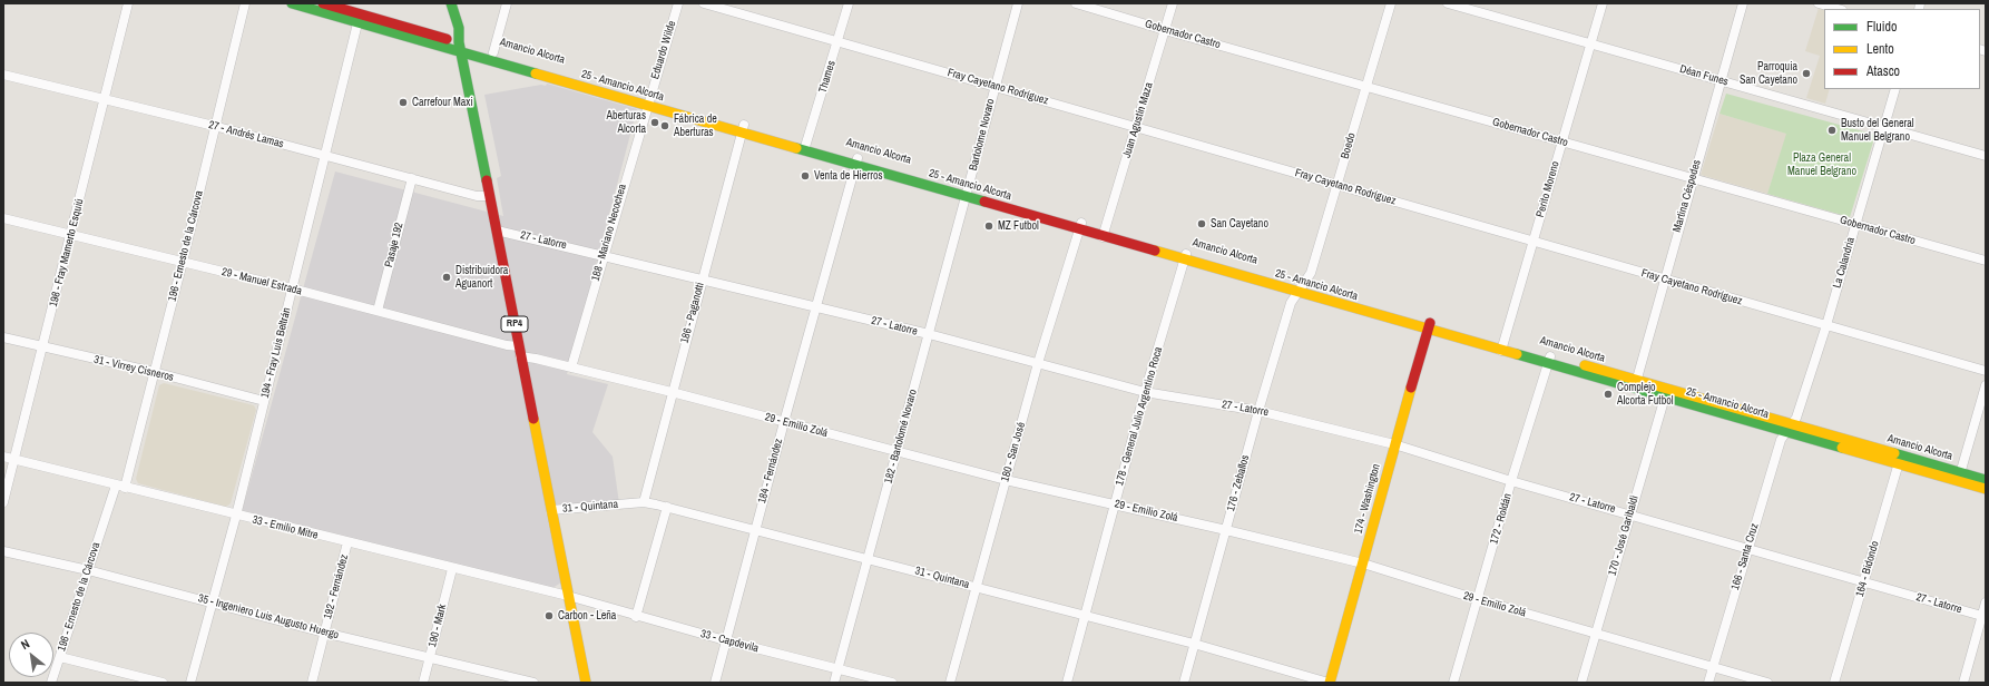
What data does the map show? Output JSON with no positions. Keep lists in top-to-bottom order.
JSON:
{
  "streets": {
    "main road": [
      "Amancio Alcorta",
      "25 - Amancio Alcorta",
      "RP4",
      "174 - Washington"
    ],
    "street": [
      "Gobernador Castro",
      "Eduardo Wilde",
      "Déan Funes",
      "Thames",
      "Fray Cayetano Rodríguez",
      "Juan Agustín Maza",
      "27 - Andrés Lamas",
      "Bartolome Novaro",
      "Boedo",
      "Perito Moreno",
      "Martina Céspedes",
      "188 - Mariano Necochea",
      "27 - Latorre",
      "Pasaje 192",
      "196 - Ernesto de la Cárcova",
      "198 - Fray Mamerto Esquiú",
      "La Calandria",
      "29 - Manuel Estrada",
      "186 - Paganotti",
      "194 - Fray Luis Beltrán",
      "31 - Virrey Cisneros",
      "178 - General Julio Argentino Roca",
      "29 - Emilio Zolá",
      "182 - Bartolomé Novaro",
      "180 - San José",
      "184 - Fernández",
      "176 - Zeballos",
      "31 - Quintana",
      "172 - Roldán",
      "33 - Emilio Mitre",
      "170 - José Garibaldi",
      "166 - Santa Cruz",
      "164 - Bidondo",
      "192 - Fernández",
      "35 - Ingeniero Luis Augusto Huergo",
      "190 - Mark",
      "33 - Capdevila"
    ]
  },
  "crossings": [
    ["Gobernador Castro", "Juan Agustín Maza"],
    ["Gobernador Castro", "Boedo"],
    ["Gobernador Castro", "Perito Moreno"],
    ["Gobernador Castro", "Martina Céspedes"],
    ["Gobernador Castro", "La Calandria"],
    ["Eduardo Wilde", "Amancio Alcorta"],
    ["Eduardo Wilde", "25 - Amancio Alcorta"],
    ["Eduardo Wilde", "188 - Mariano Necochea"],
    ["Amancio Alcorta", "25 - Amancio Alcorta"],
    ["Amancio Alcorta", "Juan Agustín Maza"],
    ["Amancio Alcorta", "Boedo"],
    ["Amancio Alcorta", "Perito Moreno"],
    ["Amancio Alcorta", "188 - Mariano Necochea"],
    ["Amancio Alcorta", "La Calandria"],
    ["Amancio Alcorta", "RP4"],
    ["Amancio Alcorta", "178 - General Julio Argentino Roca"],
    ["Amancio Alcorta", "180 - San José"],
    ["Amancio Alcorta", "176 - Zeballos"],
    ["Amancio Alcorta", "172 - Roldán"],
    ["Amancio Alcorta", "170 - José Garibaldi"],
    ["Amancio Alcorta", "164 - Bidondo"],
    ["Déan Funes", "Perito Moreno"],
    ["Déan Funes", "Martina Céspedes"],
    ["Déan Funes", "La Calandria"],
    ["Thames", "25 - Amancio Alcorta"],
    ["Thames", "Fray Cayetano Rodríguez"],
    ["25 - Amancio Alcorta", "Bartolome Novaro"],
    ["25 - Amancio Alcorta", "Boedo"],
    ["25 - Amancio Alcorta", "Perito Moreno"],
    ["25 - Amancio Alcorta", "Martina Céspedes"],
    ["25 - Amancio Alcorta", "188 - Mariano Necochea"],
    ["25 - Amancio Alcorta", "La Calandria"],
    ["25 - Amancio Alcorta", "186 - Paganotti"],
    ["25 - Amancio Alcorta", "RP4"],
    ["25 - Amancio Alcorta", "182 - Bartolomé Novaro"],
    ["25 - Amancio Alcorta", "180 - San José"],
    ["25 - Amancio Alcorta", "184 - Fernández"],
    ["25 - Amancio Alcorta", "176 - Zeballos"],
    ["25 - Amancio Alcorta", "174 - Washington"],
    ["25 - Amancio Alcorta", "172 - Roldán"],
    ["25 - Amancio Alcorta", "170 - José Garibaldi"],
    ["25 - Amancio Alcorta", "166 - Santa Cruz"],
    ["25 - Amancio Alcorta", "164 - Bidondo"],
    ["Fray Cayetano Rodríguez", "Juan Agustín Maza"],
    ["Fray Cayetano Rodríguez", "Bartolome Novaro"],
    ["Fray Cayetano Rodríguez", "Boedo"],
    ["Fray Cayetano Rodríguez", "Perito Moreno"],
    ["Fray Cayetano Rodríguez", "Martina Céspedes"],
    ["Fray Cayetano Rodríguez", "La Calandria"],
    ["27 - Andrés Lamas", "Pasaje 192"],
    ["27 - Andrés Lamas", "196 - Ernesto de la Cárcova"],
    ["27 - Andrés Lamas", "198 - Fray Mamerto Esquiú"],
    ["27 - Andrés Lamas", "RP4"],
    ["27 - Andrés Lamas", "194 - Fray Luis Beltrán"],
    ["Bartolome Novaro", "182 - Bartolomé Novaro"],
    ["Boedo", "176 - Zeballos"],
    ["188 - Mariano Necochea", "27 - Latorre"],
    ["188 - Mariano Necochea", "29 - Emilio Zolá"],
    ["27 - Latorre", "186 - Paganotti"],
    ["27 - Latorre", "RP4"],
    ["27 - Latorre", "178 - General Julio Argentino Roca"],
    ["27 - Latorre", "182 - Bartolomé Novaro"],
    ["27 - Latorre", "180 - San José"],
    ["27 - Latorre", "184 - Fernández"],
    ["27 - Latorre", "176 - Zeballos"],
    ["27 - Latorre", "174 - Washington"],
    ["27 - Latorre", "172 - Roldán"],
    ["27 - Latorre", "170 - José Garibaldi"],
    ["27 - Latorre", "166 - Santa Cruz"],
    ["27 - Latorre", "164 - Bidondo"],
    ["Pasaje 192", "29 - Manuel Estrada"],
    ["196 - Ernesto de la Cárcova", "29 - Manuel Estrada"],
    ["196 - Ernesto de la Cárcova", "31 - Virrey Cisneros"],
    ["196 - Ernesto de la Cárcova", "33 - Emilio Mitre"],
    ["196 - Ernesto de la Cárcova", "35 - Ingeniero Luis Augusto Huergo"],
    ["198 - Fray Mamerto Esquiú", "29 - Manuel Estrada"],
    ["198 - Fray Mamerto Esquiú", "31 - Virrey Cisneros"],
    ["198 - Fray Mamerto Esquiú", "33 - Emilio Mitre"],
    ["La Calandria", "166 - Santa Cruz"],
    ["29 - Manuel Estrada", "RP4"],
    ["29 - Manuel Estrada", "194 - Fray Luis Beltrán"],
    ["186 - Paganotti", "29 - Emilio Zolá"],
    ["186 - Paganotti", "31 - Quintana"],
    ["RP4", "29 - Emilio Zolá"],
    ["RP4", "31 - Quintana"],
    ["RP4", "33 - Emilio Mitre"],
    ["RP4", "33 - Capdevila"],
    ["194 - Fray Luis Beltrán", "31 - Virrey Cisneros"],
    ["194 - Fray Luis Beltrán", "33 - Emilio Mitre"],
    ["194 - Fray Luis Beltrán", "35 - Ingeniero Luis Augusto Huergo"],
    ["178 - General Julio Argentino Roca", "29 - Emilio Zolá"],
    ["178 - General Julio Argentino Roca", "31 - Quintana"],
    ["29 - Emilio Zolá", "182 - Bartolomé Novaro"],
    ["29 - Emilio Zolá", "180 - San José"],
    ["29 - Emilio Zolá", "184 - Fernández"],
    ["29 - Emilio Zolá", "176 - Zeballos"],
    ["29 - Emilio Zolá", "174 - Washington"],
    ["29 - Emilio Zolá", "172 - Roldán"],
    ["29 - Emilio Zolá", "170 - José Garibaldi"],
    ["29 - Emilio Zolá", "166 - Santa Cruz"],
    ["182 - Bartolomé Novaro", "31 - Quintana"],
    ["182 - Bartolomé Novaro", "33 - Capdevila"],
    ["180 - San José", "31 - Quintana"],
    ["184 - Fernández", "31 - Quintana"],
    ["184 - Fernández", "33 - Capdevila"],
    ["176 - Zeballos", "31 - Quintana"],
    ["174 - Washington", "31 - Quintana"],
    ["33 - Emilio Mitre", "192 - Fernández"],
    ["33 - Emilio Mitre", "190 - Mark"],
    ["33 - Emilio Mitre", "33 - Capdevila"],
    ["192 - Fernández", "35 - Ingeniero Luis Augusto Huergo"],
    ["35 - Ingeniero Luis Augusto Huergo", "190 - Mark"]
  ],
  "parks": ["Plaza General Manuel Belgrano"],
  "places": [
    "Parroquia San Cayetano",
    "Carrefour Maxi",
    "Aberturas Alcorta",
    "Fábrica de Aberturas",
    "Busto del General Manuel Belgrano",
    "Venta de Hierros",
    "San Cayetano",
    "MZ Futbol",
    "Distribuidora Aguanort",
    "Complejo Alcorta Futbol",
    "Carbon - Leña"
  ],
  "legend": ["Fluido", "Lento", "Atasco"],
  "north": "top left"
}
